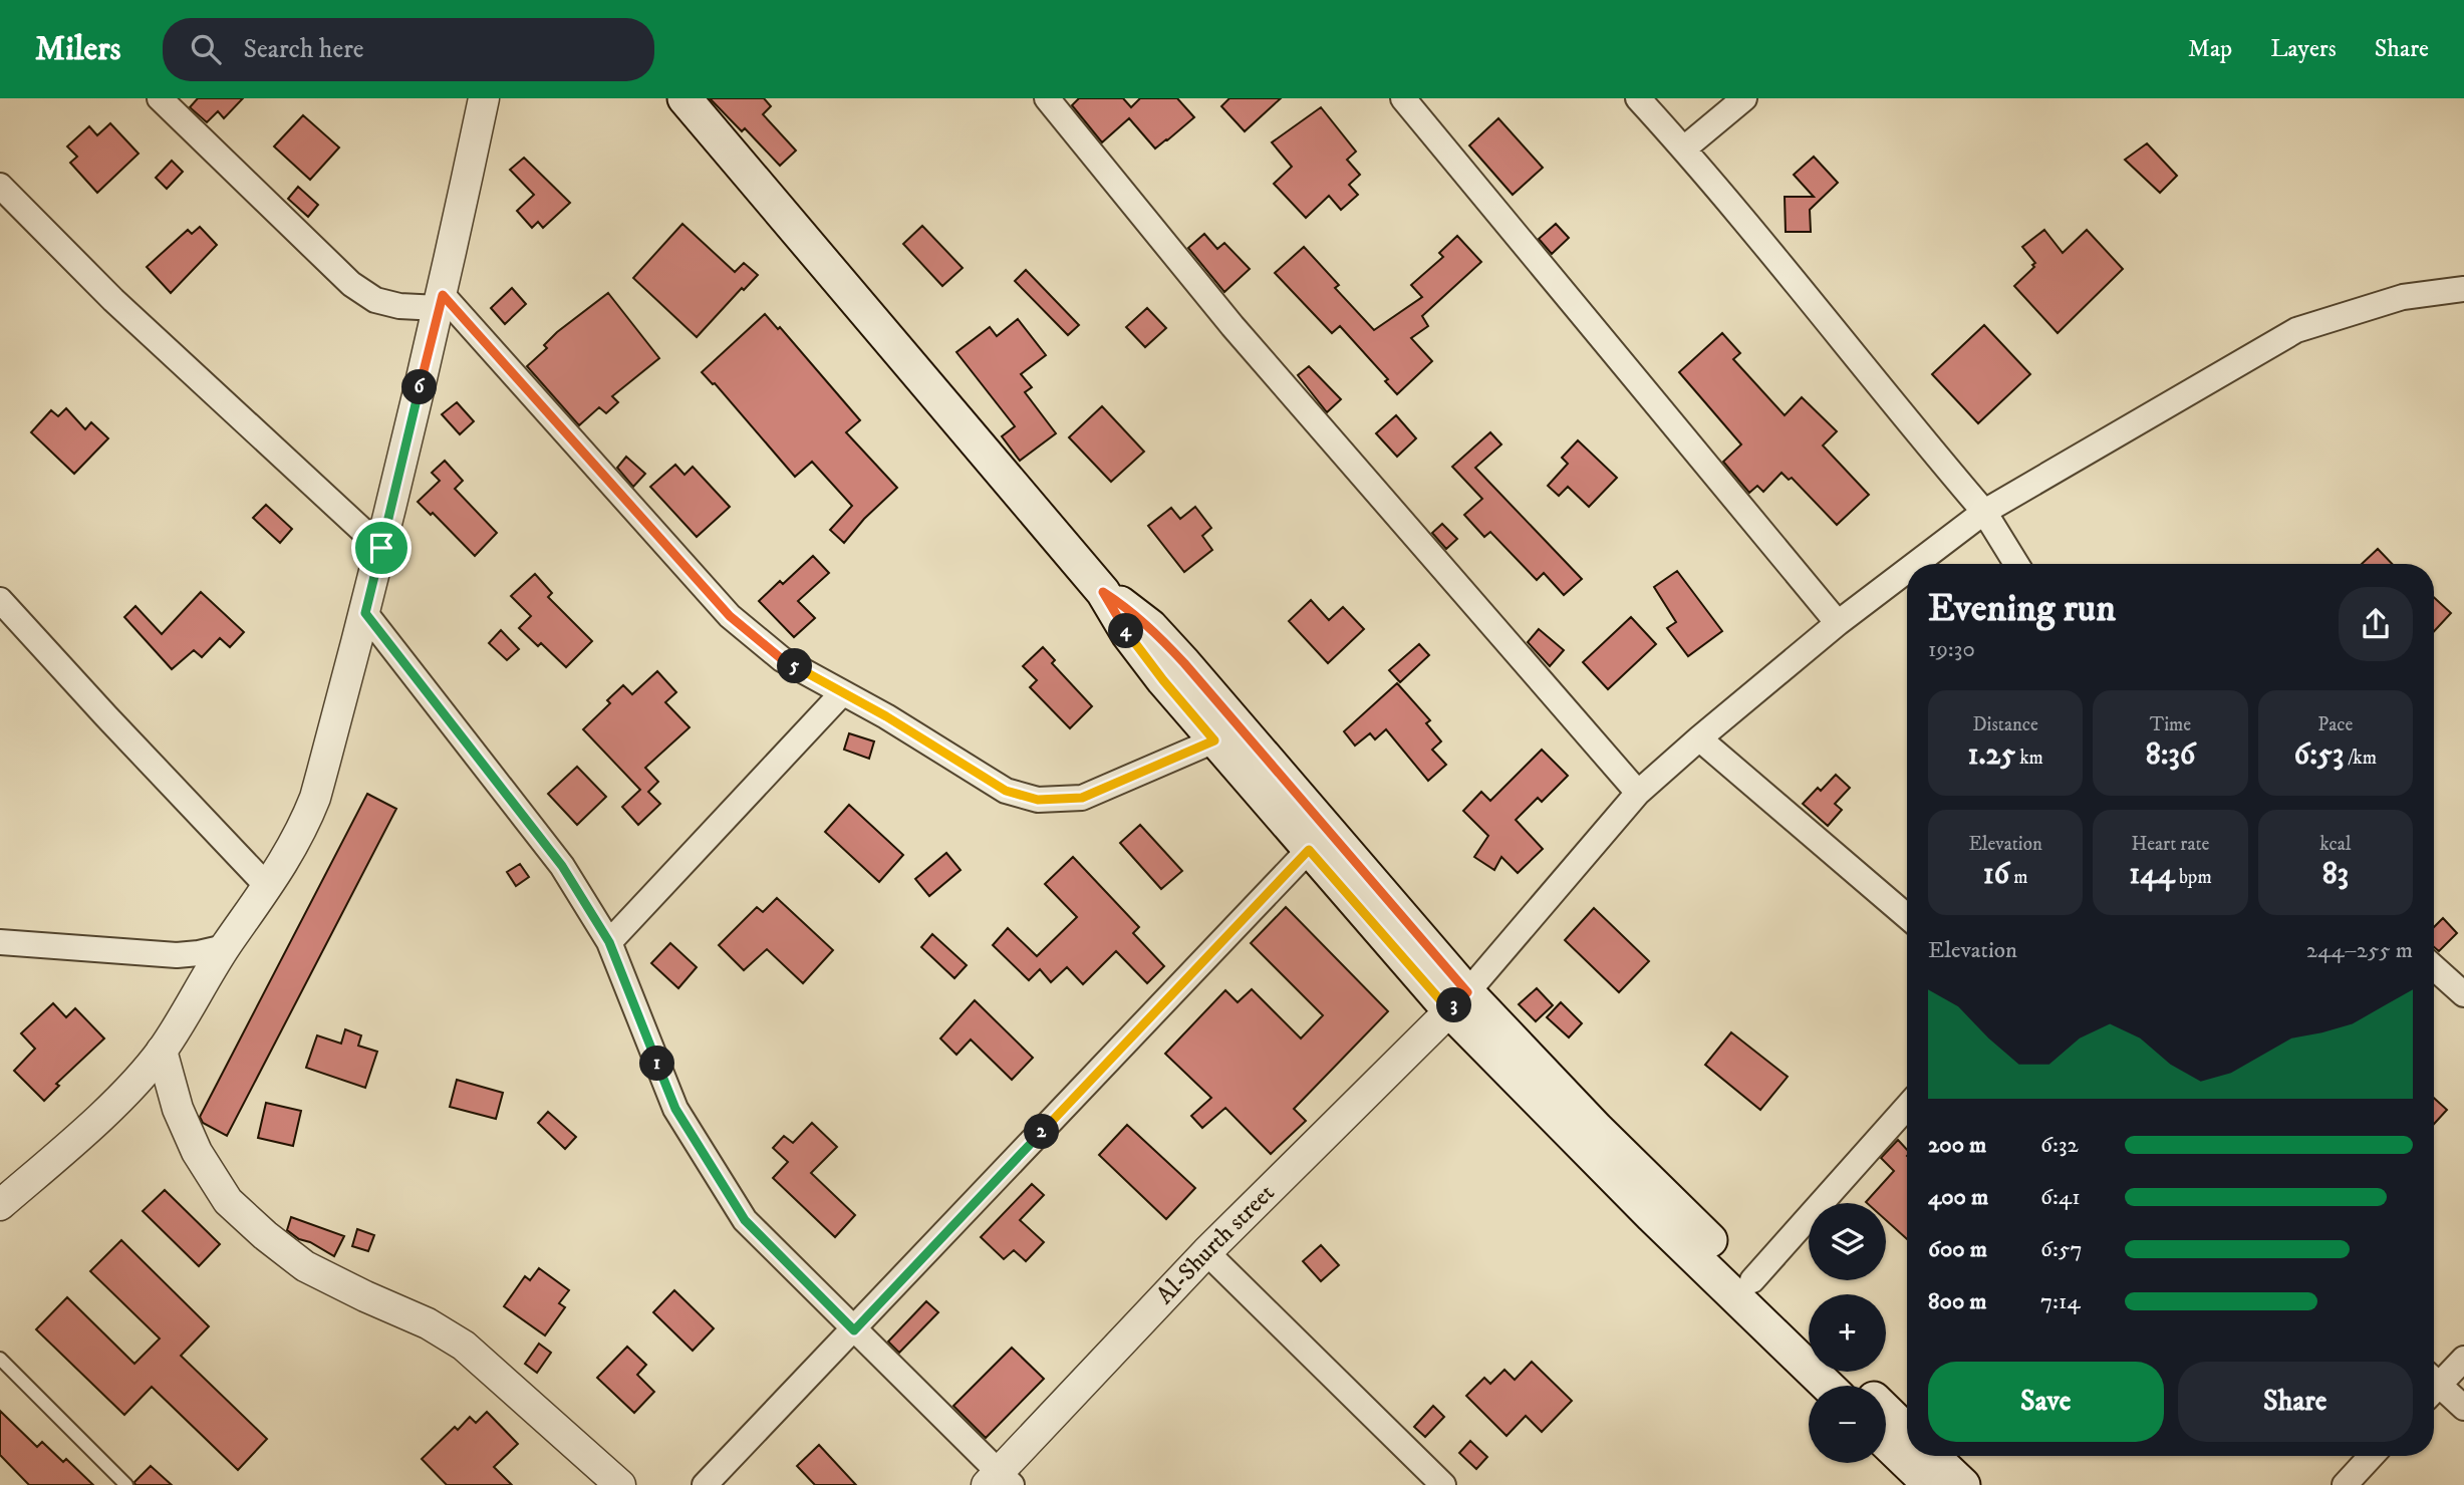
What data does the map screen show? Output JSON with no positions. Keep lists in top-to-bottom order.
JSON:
{
  "streets": {
    "street": ["Al-Shurth street"]
  },
  "page": {
    "header": "Milers",
    "search": "Search here",
    "nav": ["Map", "Layers", "Share"],
    "pins": [
      "6",
      "4",
      "5",
      "3",
      "1",
      "2"
    ],
    "heading": ["Evening run", "19:30"],
    "stats": [
      ["Distance", "1.25 km"],
      ["Time", "8:36"],
      ["Pace", "6:53 /km"],
      ["Elevation", "16 m"],
      ["Heart rate", "144 bpm"],
      ["kcal", "83"]
    ],
    "chart": ["Elevation", "244–255 m"],
    "list": [
      {
        "name": "200 m",
        "note": "6:32"
      },
      {
        "name": "400 m",
        "note": "6:41"
      },
      {
        "name": "600 m",
        "note": "6:57"
      },
      {
        "name": "800 m",
        "note": "7:14"
      }
    ],
    "map_buttons": ["+", "−"],
    "buttons": ["Save", "Share"]
  }
}
